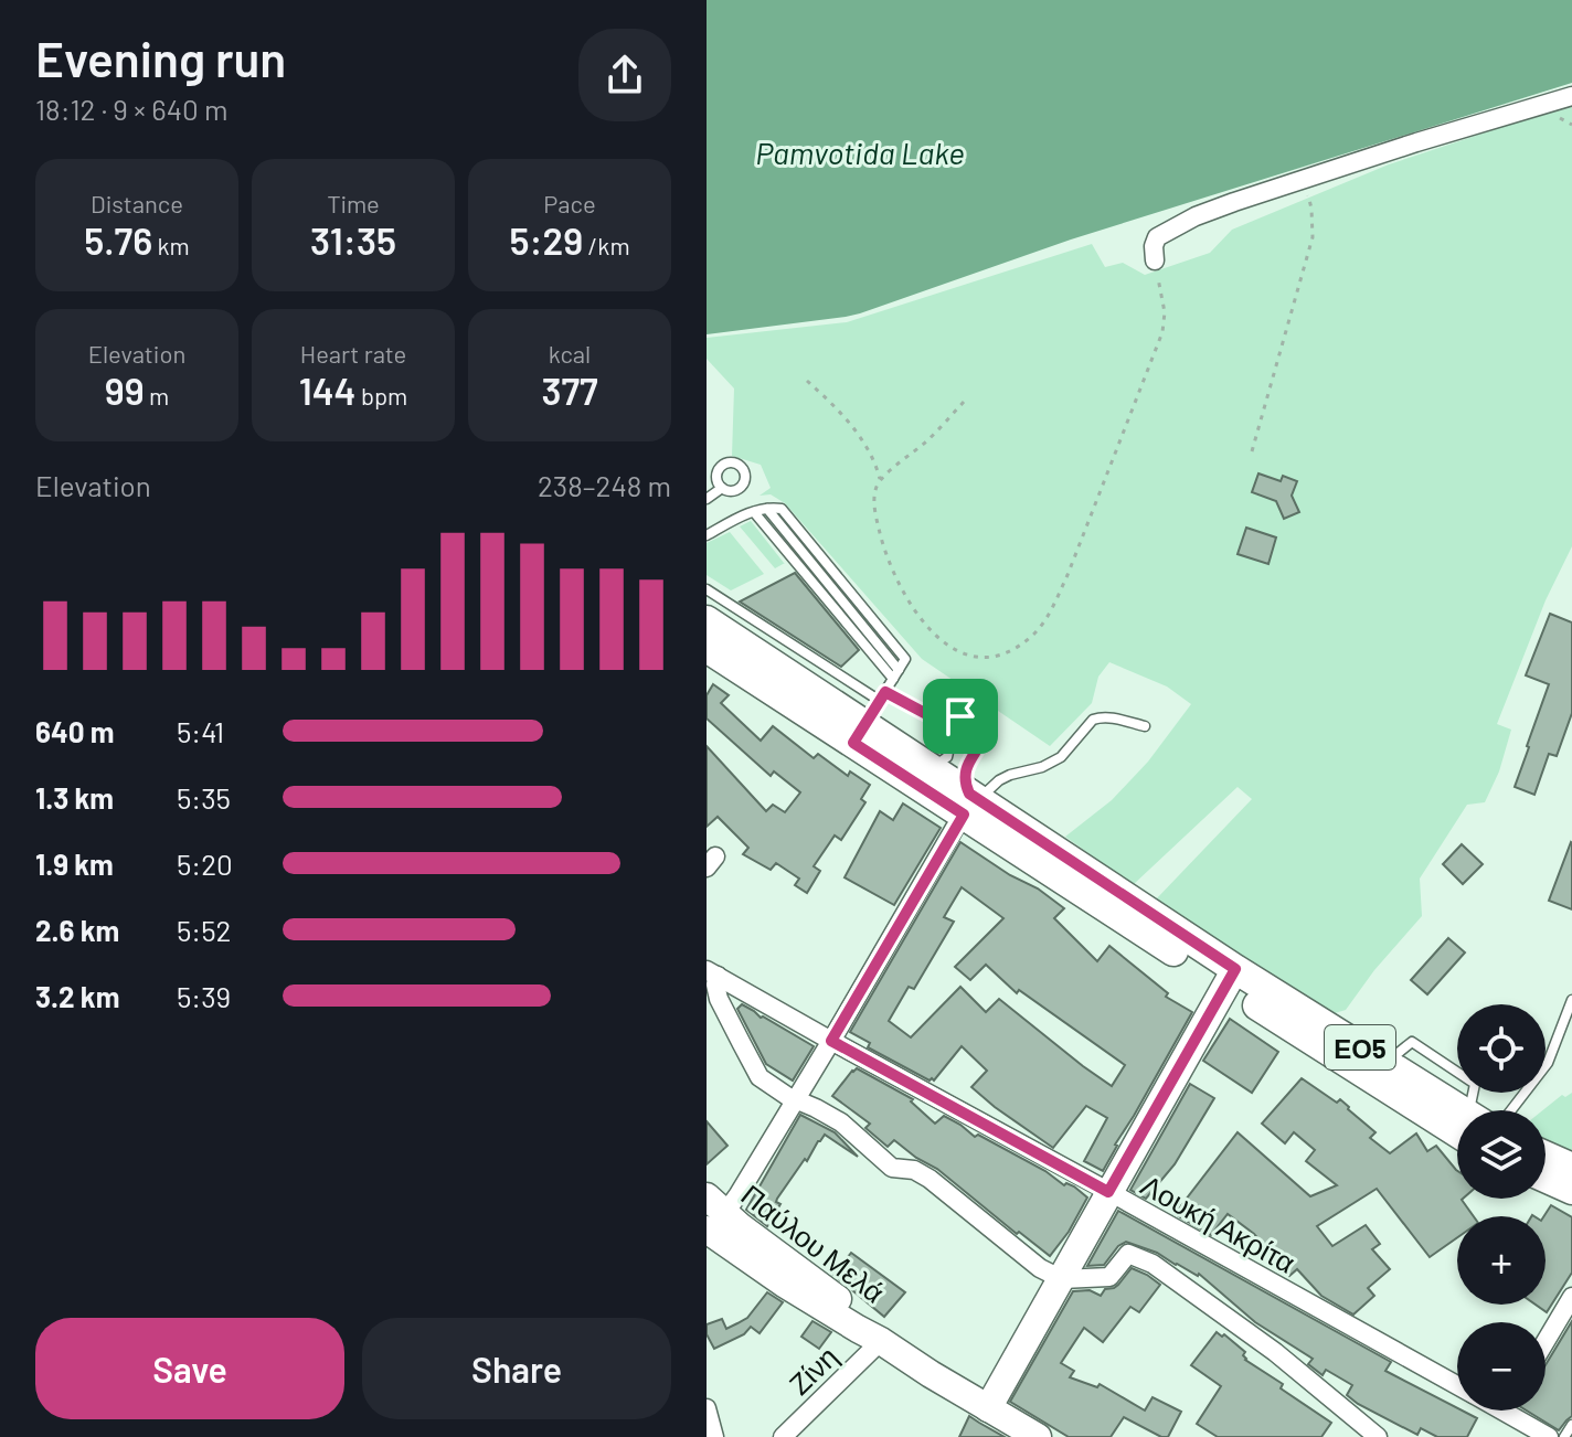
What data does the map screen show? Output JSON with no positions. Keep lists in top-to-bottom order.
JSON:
{
  "streets": {
    "main road": ["ΕΟ5"],
    "street": ["Λουκή Ακρίτα", "Παύλου Μελά", "Ζίνη"]
  },
  "crossings": [
    ["Παύλου Μελά", "Ζίνη"]
  ],
  "water": ["Pamvotida Lake"],
  "page": {
    "heading": ["Evening run", "18:12 · 9 × 640 m"],
    "stats": [
      ["Distance", "5.76 km"],
      ["Time", "31:35"],
      ["Pace", "5:29 /km"],
      ["Elevation", "99 m"],
      ["Heart rate", "144 bpm"],
      ["kcal", "377"]
    ],
    "chart": ["Elevation", "238–248 m"],
    "list": [
      {
        "name": "640 m",
        "note": "5:41"
      },
      {
        "name": "1.3 km",
        "note": "5:35"
      },
      {
        "name": "1.9 km",
        "note": "5:20"
      },
      {
        "name": "2.6 km",
        "note": "5:52"
      },
      {
        "name": "3.2 km",
        "note": "5:39"
      }
    ],
    "map_buttons": ["+", "−"],
    "buttons": ["Save", "Share"]
  }
}
